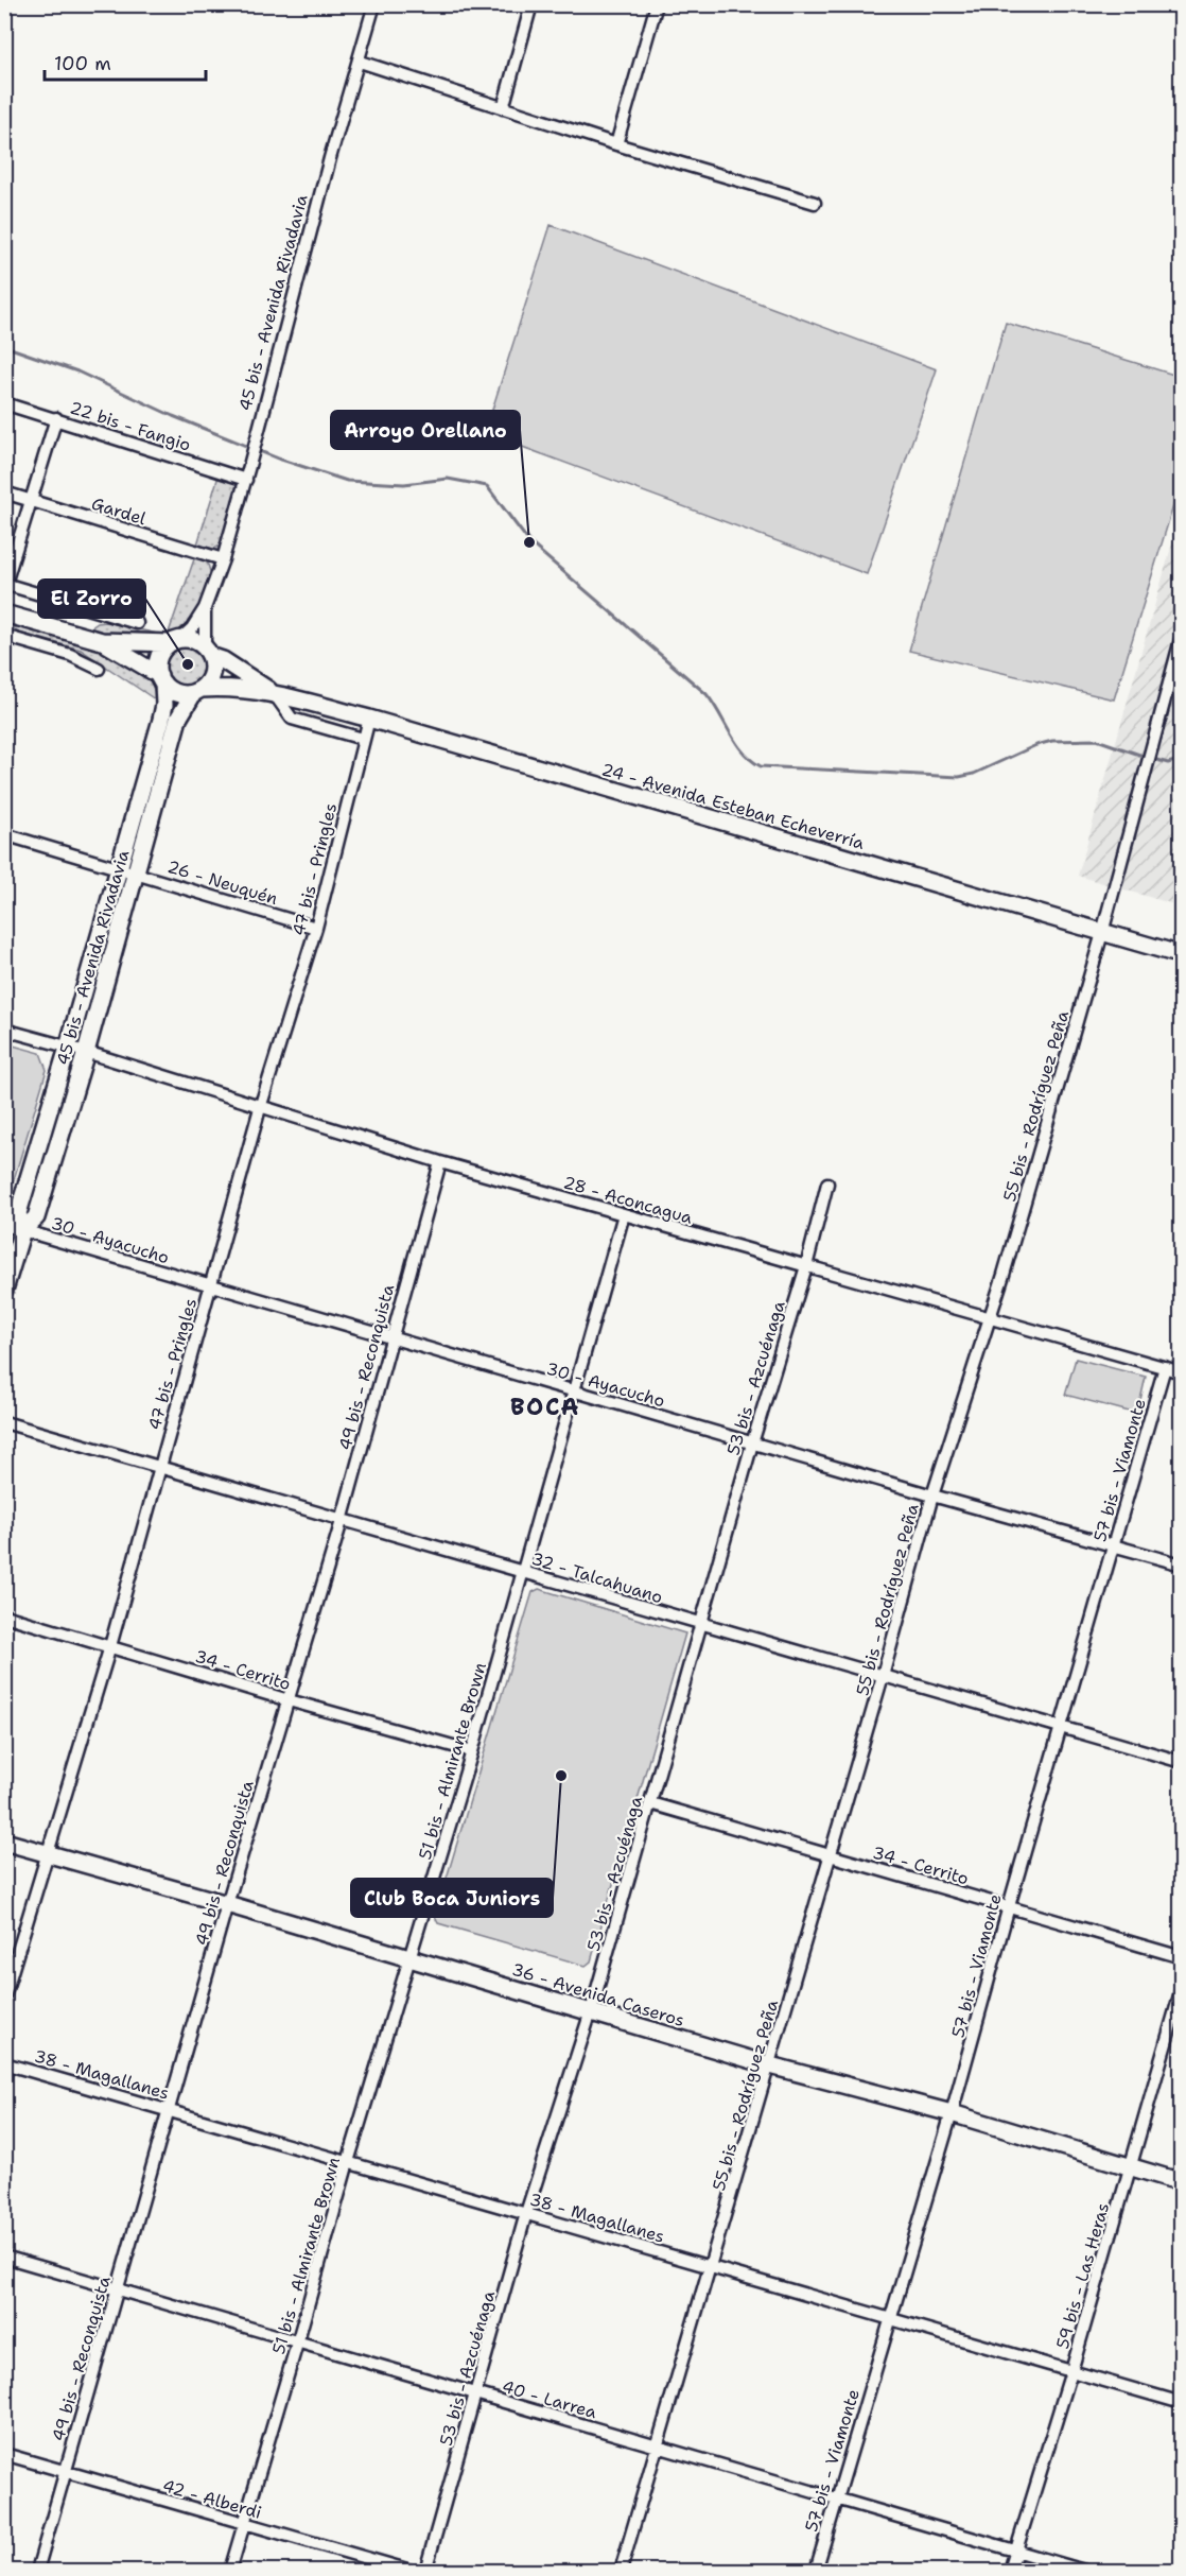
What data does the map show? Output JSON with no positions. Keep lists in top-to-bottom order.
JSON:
{
  "streets": {
    "main road": ["45 bis - Avenida Rivadavia", "24 - Avenida Esteban Echeverría", "36 - Avenida Caseros"],
    "street": [
      "22 bis - Fangio",
      "Gardel",
      "47 bis - Pringles",
      "26 - Neuquén",
      "55 bis - Rodríguez Peña",
      "28 - Aconcagua",
      "30 - Ayacucho",
      "49 bis - Reconquista",
      "53 bis - Azcuénaga",
      "57 bis - Viamonte",
      "32 - Talcahuano",
      "34 - Cerrito",
      "51 bis - Almirante Brown",
      "38 - Magallanes",
      "59 bis - Las Heras",
      "40 - Larrea",
      "42 - Alberdi"
    ]
  },
  "crossings": [
    ["45 bis - Avenida Rivadavia", "22 bis - Fangio"],
    ["45 bis - Avenida Rivadavia", "Gardel"],
    ["45 bis - Avenida Rivadavia", "24 - Avenida Esteban Echeverría"],
    ["45 bis - Avenida Rivadavia", "26 - Neuquén"],
    ["45 bis - Avenida Rivadavia", "28 - Aconcagua"],
    ["45 bis - Avenida Rivadavia", "30 - Ayacucho"],
    ["24 - Avenida Esteban Echeverría", "47 bis - Pringles"],
    ["24 - Avenida Esteban Echeverría", "55 bis - Rodríguez Peña"],
    ["47 bis - Pringles", "26 - Neuquén"],
    ["47 bis - Pringles", "28 - Aconcagua"],
    ["47 bis - Pringles", "30 - Ayacucho"],
    ["47 bis - Pringles", "32 - Talcahuano"],
    ["47 bis - Pringles", "34 - Cerrito"],
    ["47 bis - Pringles", "36 - Avenida Caseros"],
    ["55 bis - Rodríguez Peña", "28 - Aconcagua"],
    ["55 bis - Rodríguez Peña", "30 - Ayacucho"],
    ["55 bis - Rodríguez Peña", "32 - Talcahuano"],
    ["55 bis - Rodríguez Peña", "34 - Cerrito"],
    ["55 bis - Rodríguez Peña", "36 - Avenida Caseros"],
    ["55 bis - Rodríguez Peña", "38 - Magallanes"],
    ["55 bis - Rodríguez Peña", "40 - Larrea"],
    ["28 - Aconcagua", "49 bis - Reconquista"],
    ["28 - Aconcagua", "53 bis - Azcuénaga"],
    ["28 - Aconcagua", "57 bis - Viamonte"],
    ["28 - Aconcagua", "51 bis - Almirante Brown"],
    ["30 - Ayacucho", "49 bis - Reconquista"],
    ["30 - Ayacucho", "53 bis - Azcuénaga"],
    ["30 - Ayacucho", "57 bis - Viamonte"],
    ["30 - Ayacucho", "51 bis - Almirante Brown"],
    ["49 bis - Reconquista", "32 - Talcahuano"],
    ["49 bis - Reconquista", "34 - Cerrito"],
    ["49 bis - Reconquista", "36 - Avenida Caseros"],
    ["49 bis - Reconquista", "38 - Magallanes"],
    ["49 bis - Reconquista", "40 - Larrea"],
    ["49 bis - Reconquista", "42 - Alberdi"],
    ["53 bis - Azcuénaga", "32 - Talcahuano"],
    ["53 bis - Azcuénaga", "34 - Cerrito"],
    ["53 bis - Azcuénaga", "36 - Avenida Caseros"],
    ["53 bis - Azcuénaga", "38 - Magallanes"],
    ["53 bis - Azcuénaga", "40 - Larrea"],
    ["57 bis - Viamonte", "32 - Talcahuano"],
    ["57 bis - Viamonte", "34 - Cerrito"],
    ["57 bis - Viamonte", "36 - Avenida Caseros"],
    ["57 bis - Viamonte", "38 - Magallanes"],
    ["57 bis - Viamonte", "40 - Larrea"],
    ["32 - Talcahuano", "51 bis - Almirante Brown"],
    ["34 - Cerrito", "51 bis - Almirante Brown"],
    ["51 bis - Almirante Brown", "36 - Avenida Caseros"],
    ["51 bis - Almirante Brown", "38 - Magallanes"],
    ["51 bis - Almirante Brown", "40 - Larrea"],
    ["51 bis - Almirante Brown", "42 - Alberdi"],
    ["36 - Avenida Caseros", "59 bis - Las Heras"],
    ["38 - Magallanes", "59 bis - Las Heras"],
    ["59 bis - Las Heras", "40 - Larrea"]
  ],
  "districts": ["BOCA"],
  "places": ["Arroyo Orellano", "El Zorro", "Club Boca Juniors"],
  "scale_bar": "100 m"
}
